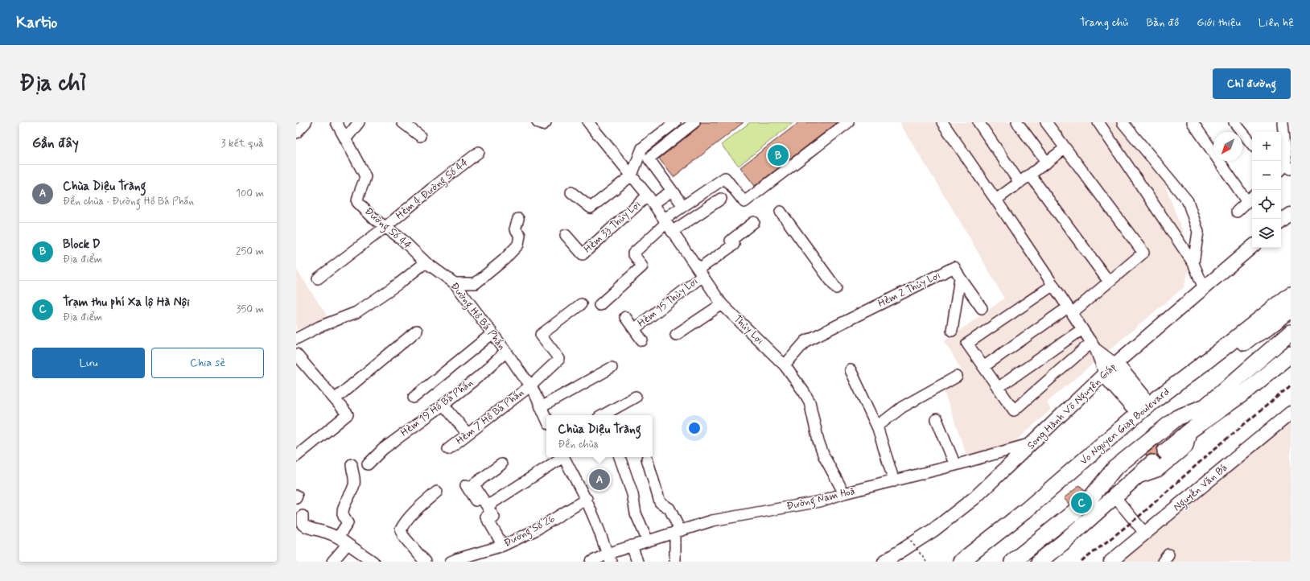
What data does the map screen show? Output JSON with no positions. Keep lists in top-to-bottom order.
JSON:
{
  "streets": {
    "highway": ["Vo Nguyen Giap Boulevard"],
    "main road": ["Song Hành Võ Nguyên Giáp", "Nguyễn Văn Bá"],
    "street": [
      "Hẻm 4 Đường Số 44",
      "Hẻm 33 Thủy Lợi",
      "Đường Số 44",
      "Hẻm 2 Thủy Lợi",
      "Hẻm 15 Thủy Lợi",
      "Đường Hồ Bá Phấn",
      "Thủy Lợi",
      "Hẻm 19 Hồ Bá Phấn",
      "Hẻm 7 Hồ Bá Phấn",
      "Đường Nam Hoà",
      "Đường Số 26"
    ]
  },
  "crossings": [
    ["Hẻm 4 Đường Số 44", "Đường Số 44"],
    ["Hẻm 33 Thủy Lợi", "Thủy Lợi"],
    ["Đường Số 44", "Đường Hồ Bá Phấn"],
    ["Hẻm 2 Thủy Lợi", "Thủy Lợi"],
    ["Hẻm 15 Thủy Lợi", "Thủy Lợi"],
    ["Đường Hồ Bá Phấn", "Hẻm 19 Hồ Bá Phấn"],
    ["Đường Hồ Bá Phấn", "Hẻm 7 Hồ Bá Phấn"],
    ["Thủy Lợi", "Đường Nam Hoà"],
    ["Song Hành Võ Nguyên Giáp", "Đường Nam Hoà"]
  ],
  "north": "bottom left",
  "page": {
    "header": "Kartio",
    "nav": [
      "Trang chủ",
      "Bản đồ",
      "Giới thiệu",
      "Liên hệ"
    ],
    "buttons": [
      "Chỉ đường",
      ["Lưu", "Chia sẻ"]
    ],
    "title": "Địa chỉ",
    "heading": ["Gần đây", "3 kết quả"],
    "map_buttons": ["+", "−"],
    "pins": ["B", "A", "C"],
    "list": [
      {
        "mark": "A",
        "name": "Chùa Diệu Tràng",
        "note": "Đền chùa · Đường Hồ Bá Phấn",
        "value": "100 m"
      },
      {
        "mark": "B",
        "name": "Block D",
        "note": "Địa điểm",
        "value": "250 m"
      },
      {
        "mark": "C",
        "name": "Trạm thu phí Xa lộ Hà Nội",
        "note": "Địa điểm",
        "value": "350 m"
      }
    ],
    "popup": ["Chùa Diệu Tràng", "Đền chùa"]
  }
}
